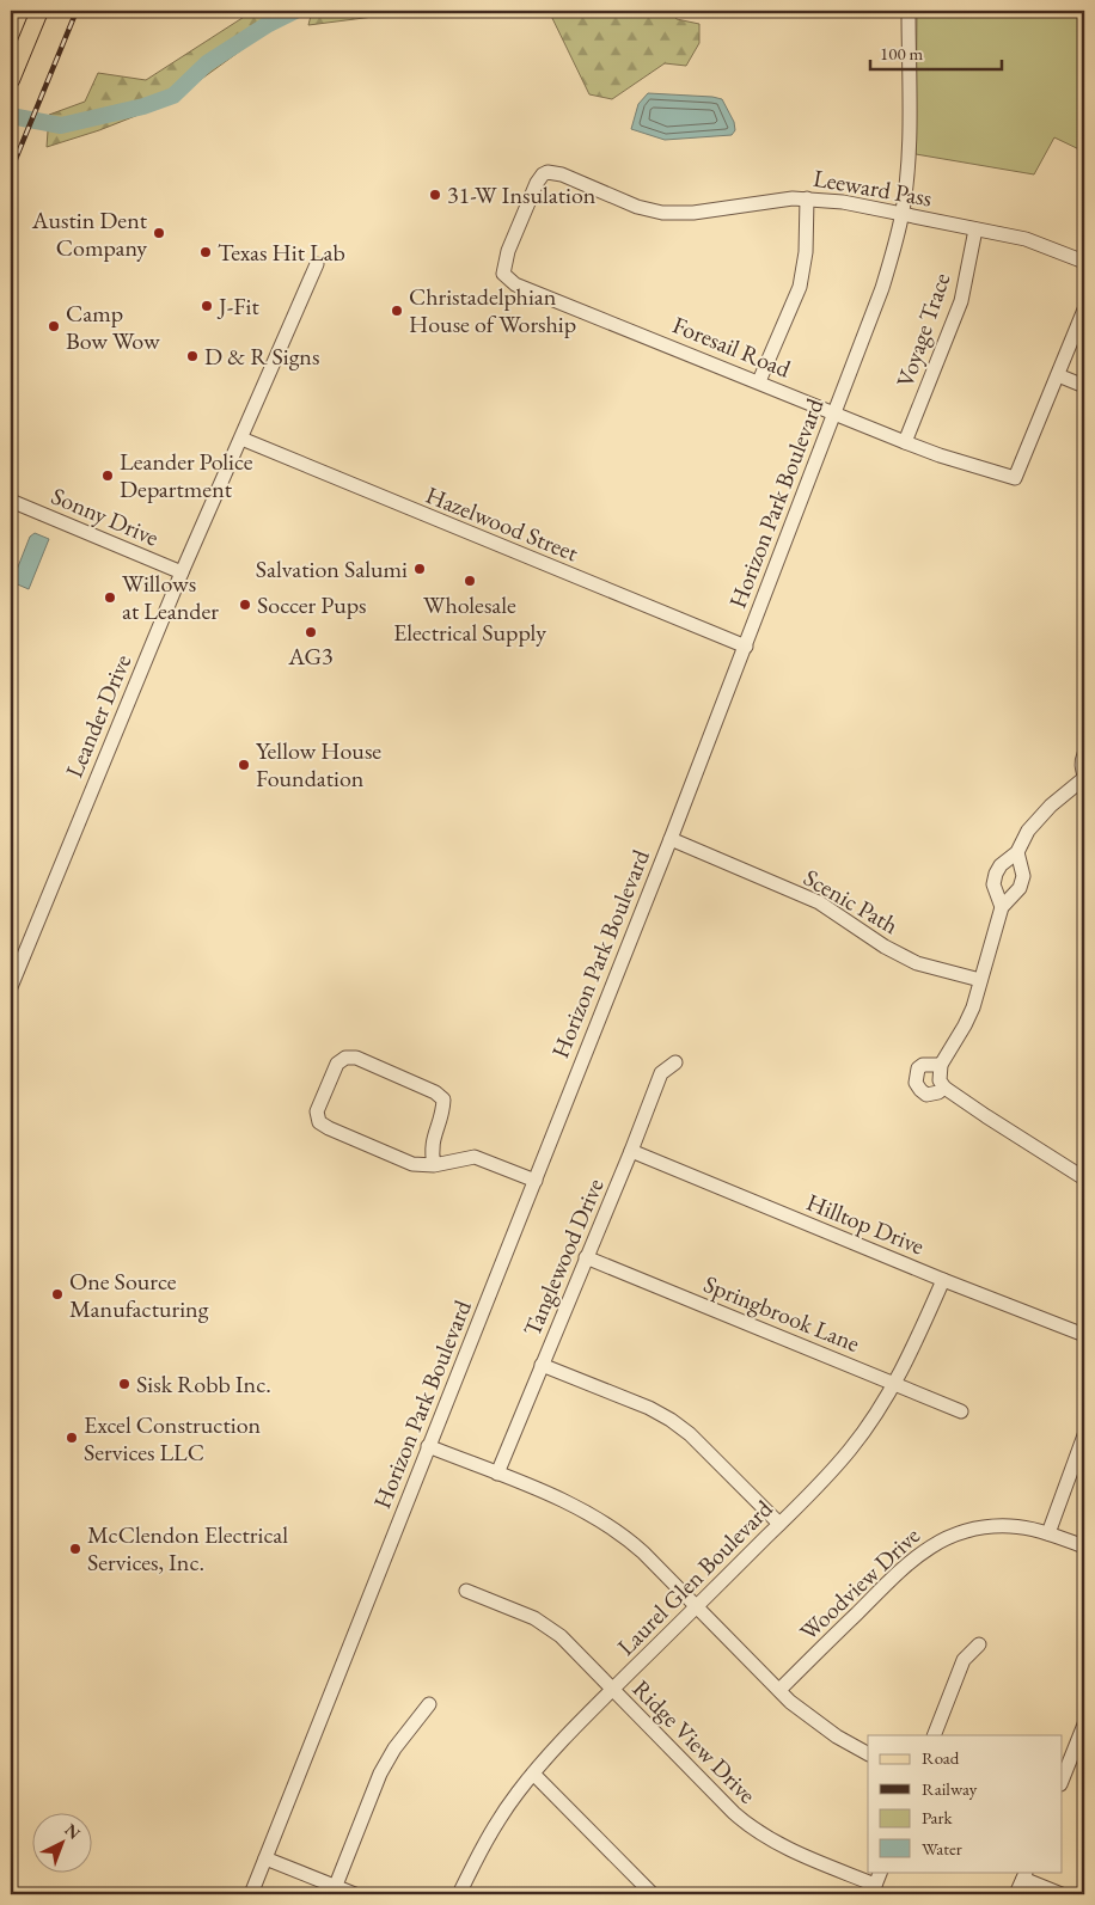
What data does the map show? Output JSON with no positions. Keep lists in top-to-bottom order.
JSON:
{
  "streets": {
    "street": [
      "Leeward Pass",
      "Voyage Trace",
      "Foresail Road",
      "Horizon Park Boulevard",
      "Sonny Drive",
      "Hazelwood Street",
      "Leander Drive",
      "Scenic Path",
      "Hilltop Drive",
      "Tanglewood Drive",
      "Springbrook Lane",
      "Laurel Glen Boulevard",
      "Woodview Drive",
      "Ridge View Drive"
    ]
  },
  "crossings": [
    ["Leeward Pass", "Voyage Trace"],
    ["Leeward Pass", "Foresail Road"],
    ["Leeward Pass", "Horizon Park Boulevard"],
    ["Voyage Trace", "Foresail Road"],
    ["Foresail Road", "Horizon Park Boulevard"],
    ["Horizon Park Boulevard", "Hazelwood Street"],
    ["Horizon Park Boulevard", "Scenic Path"],
    ["Sonny Drive", "Leander Drive"],
    ["Hazelwood Street", "Leander Drive"],
    ["Hilltop Drive", "Tanglewood Drive"],
    ["Hilltop Drive", "Laurel Glen Boulevard"],
    ["Tanglewood Drive", "Springbrook Lane"],
    ["Springbrook Lane", "Laurel Glen Boulevard"],
    ["Laurel Glen Boulevard", "Ridge View Drive"]
  ],
  "places": [
    "31-W Insulation",
    "Austin Dent Company",
    "Texas Hit Lab",
    "J-Fit",
    "Christadelphian House of Worship",
    "Camp Bow Wow",
    "D & R Signs",
    "Leander Police Department",
    "Salvation Salumi",
    "Wholesale Electrical Supply",
    "Willows at Leander",
    "Soccer Pups",
    "AG3",
    "Yellow House Foundation",
    "One Source Manufacturing",
    "Sisk Robb Inc.",
    "Excel Construction Services LLC",
    "McClendon Electrical Services, Inc."
  ],
  "legend": [
    "Road",
    "Railway",
    "Park",
    "Water"
  ],
  "scale_bar": "100 m",
  "north": "top right"
}
